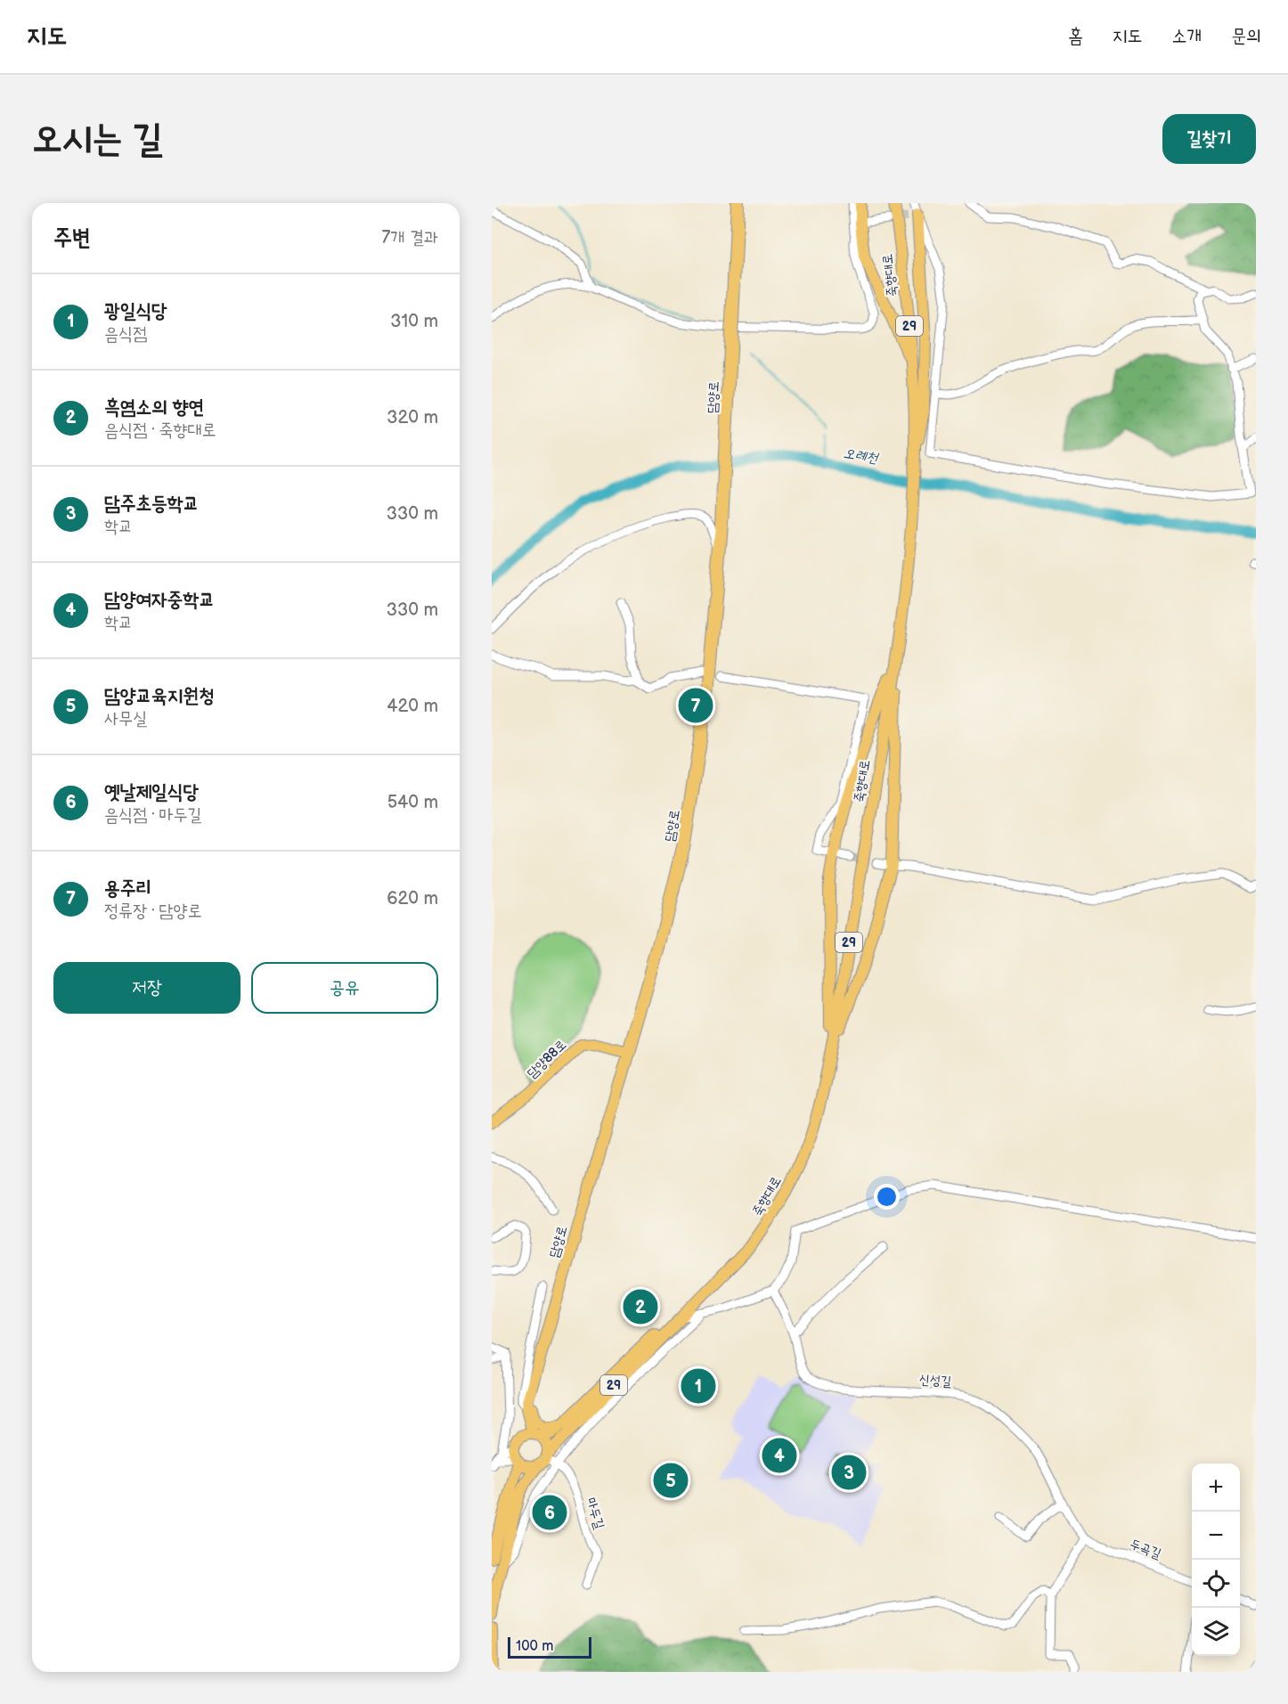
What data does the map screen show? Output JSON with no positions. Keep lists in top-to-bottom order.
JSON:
{
  "streets": {
    "highway": ["담양로"],
    "main road": ["죽향대로", "29", "담양88로"],
    "street": ["신성길", "마두길", "두곡길"]
  },
  "crossings": [
    ["죽향대로", "담양로"],
    ["죽향대로", "마두길"],
    ["담양로", "담양88로"],
    ["담양로", "마두길"],
    ["신성길", "두곡길"]
  ],
  "water": ["오례천"],
  "scale_bar": "100 m",
  "page": {
    "header": "지도",
    "nav": [
      "홈",
      "지도",
      "소개",
      "문의"
    ],
    "buttons": [
      "길찾기",
      ["저장", "공유"]
    ],
    "title": "오시는 길",
    "heading": ["주변", "7개 결과"],
    "list": [
      {
        "mark": "1",
        "name": "광일식당",
        "note": "음식점",
        "value": "310 m"
      },
      {
        "mark": "2",
        "name": "흑염소의 향연",
        "note": "음식점 · 죽향대로",
        "value": "320 m"
      },
      {
        "mark": "3",
        "name": "담주초등학교",
        "note": "학교",
        "value": "330 m"
      },
      {
        "mark": "4",
        "name": "담양여자중학교",
        "note": "학교",
        "value": "330 m"
      },
      {
        "mark": "5",
        "name": "담양교육지원청",
        "note": "사무실",
        "value": "420 m"
      },
      {
        "mark": "6",
        "name": "옛날제일식당",
        "note": "음식점 · 마두길",
        "value": "540 m"
      },
      {
        "mark": "7",
        "name": "용주리",
        "note": "정류장 · 담양로",
        "value": "620 m"
      }
    ],
    "pins": [
      "7",
      "2",
      "1",
      "4",
      "3",
      "5",
      "6"
    ],
    "map_buttons": ["+", "−"],
    "scale": "100 m"
  }
}
